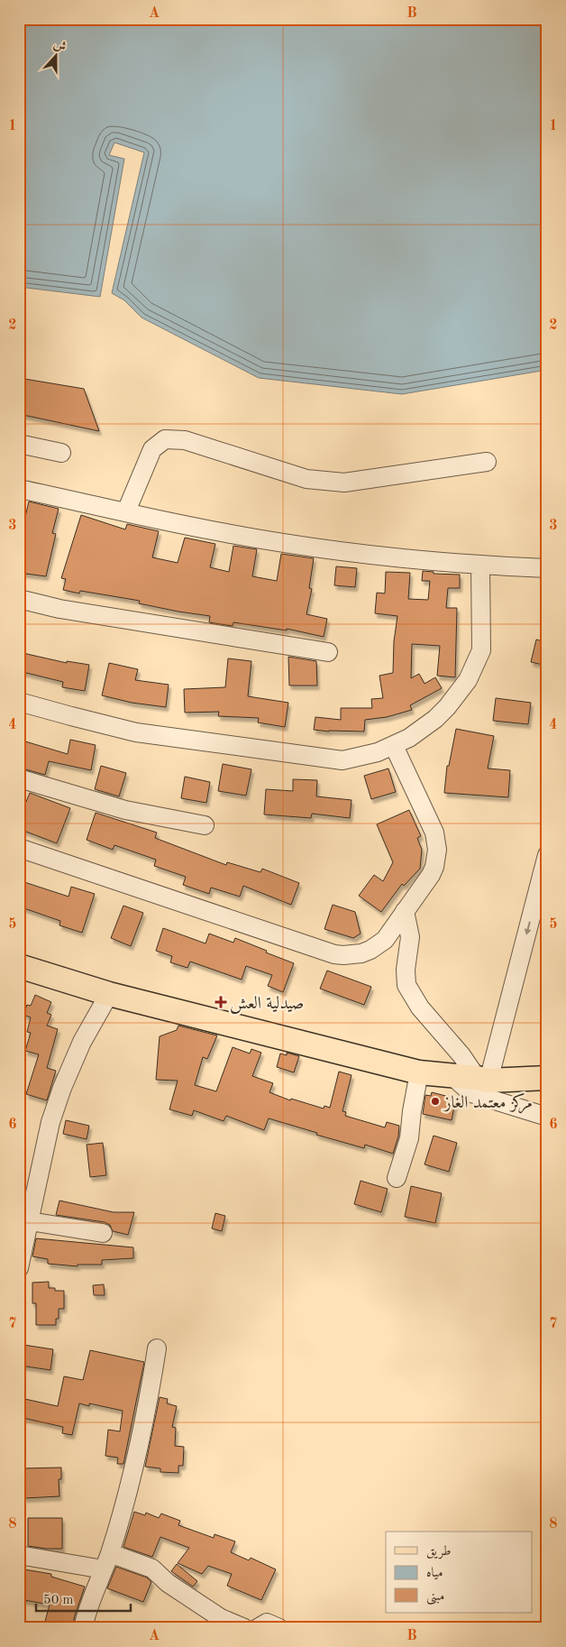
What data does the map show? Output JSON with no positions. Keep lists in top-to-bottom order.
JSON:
{
  "places": {
    "health": ["صيدلية العش"],
    "other": ["مركز معتمد الغاز"]
  },
  "legend": ["طريق", "مياه", "مبنى"],
  "scale_bar": "50 m",
  "north": "top",
  "grid": {
    "columns": ["A", "B"],
    "rows": [
      "1",
      "2",
      "3",
      "4",
      "5",
      "6",
      "7",
      "8"
    ]
  }
}
